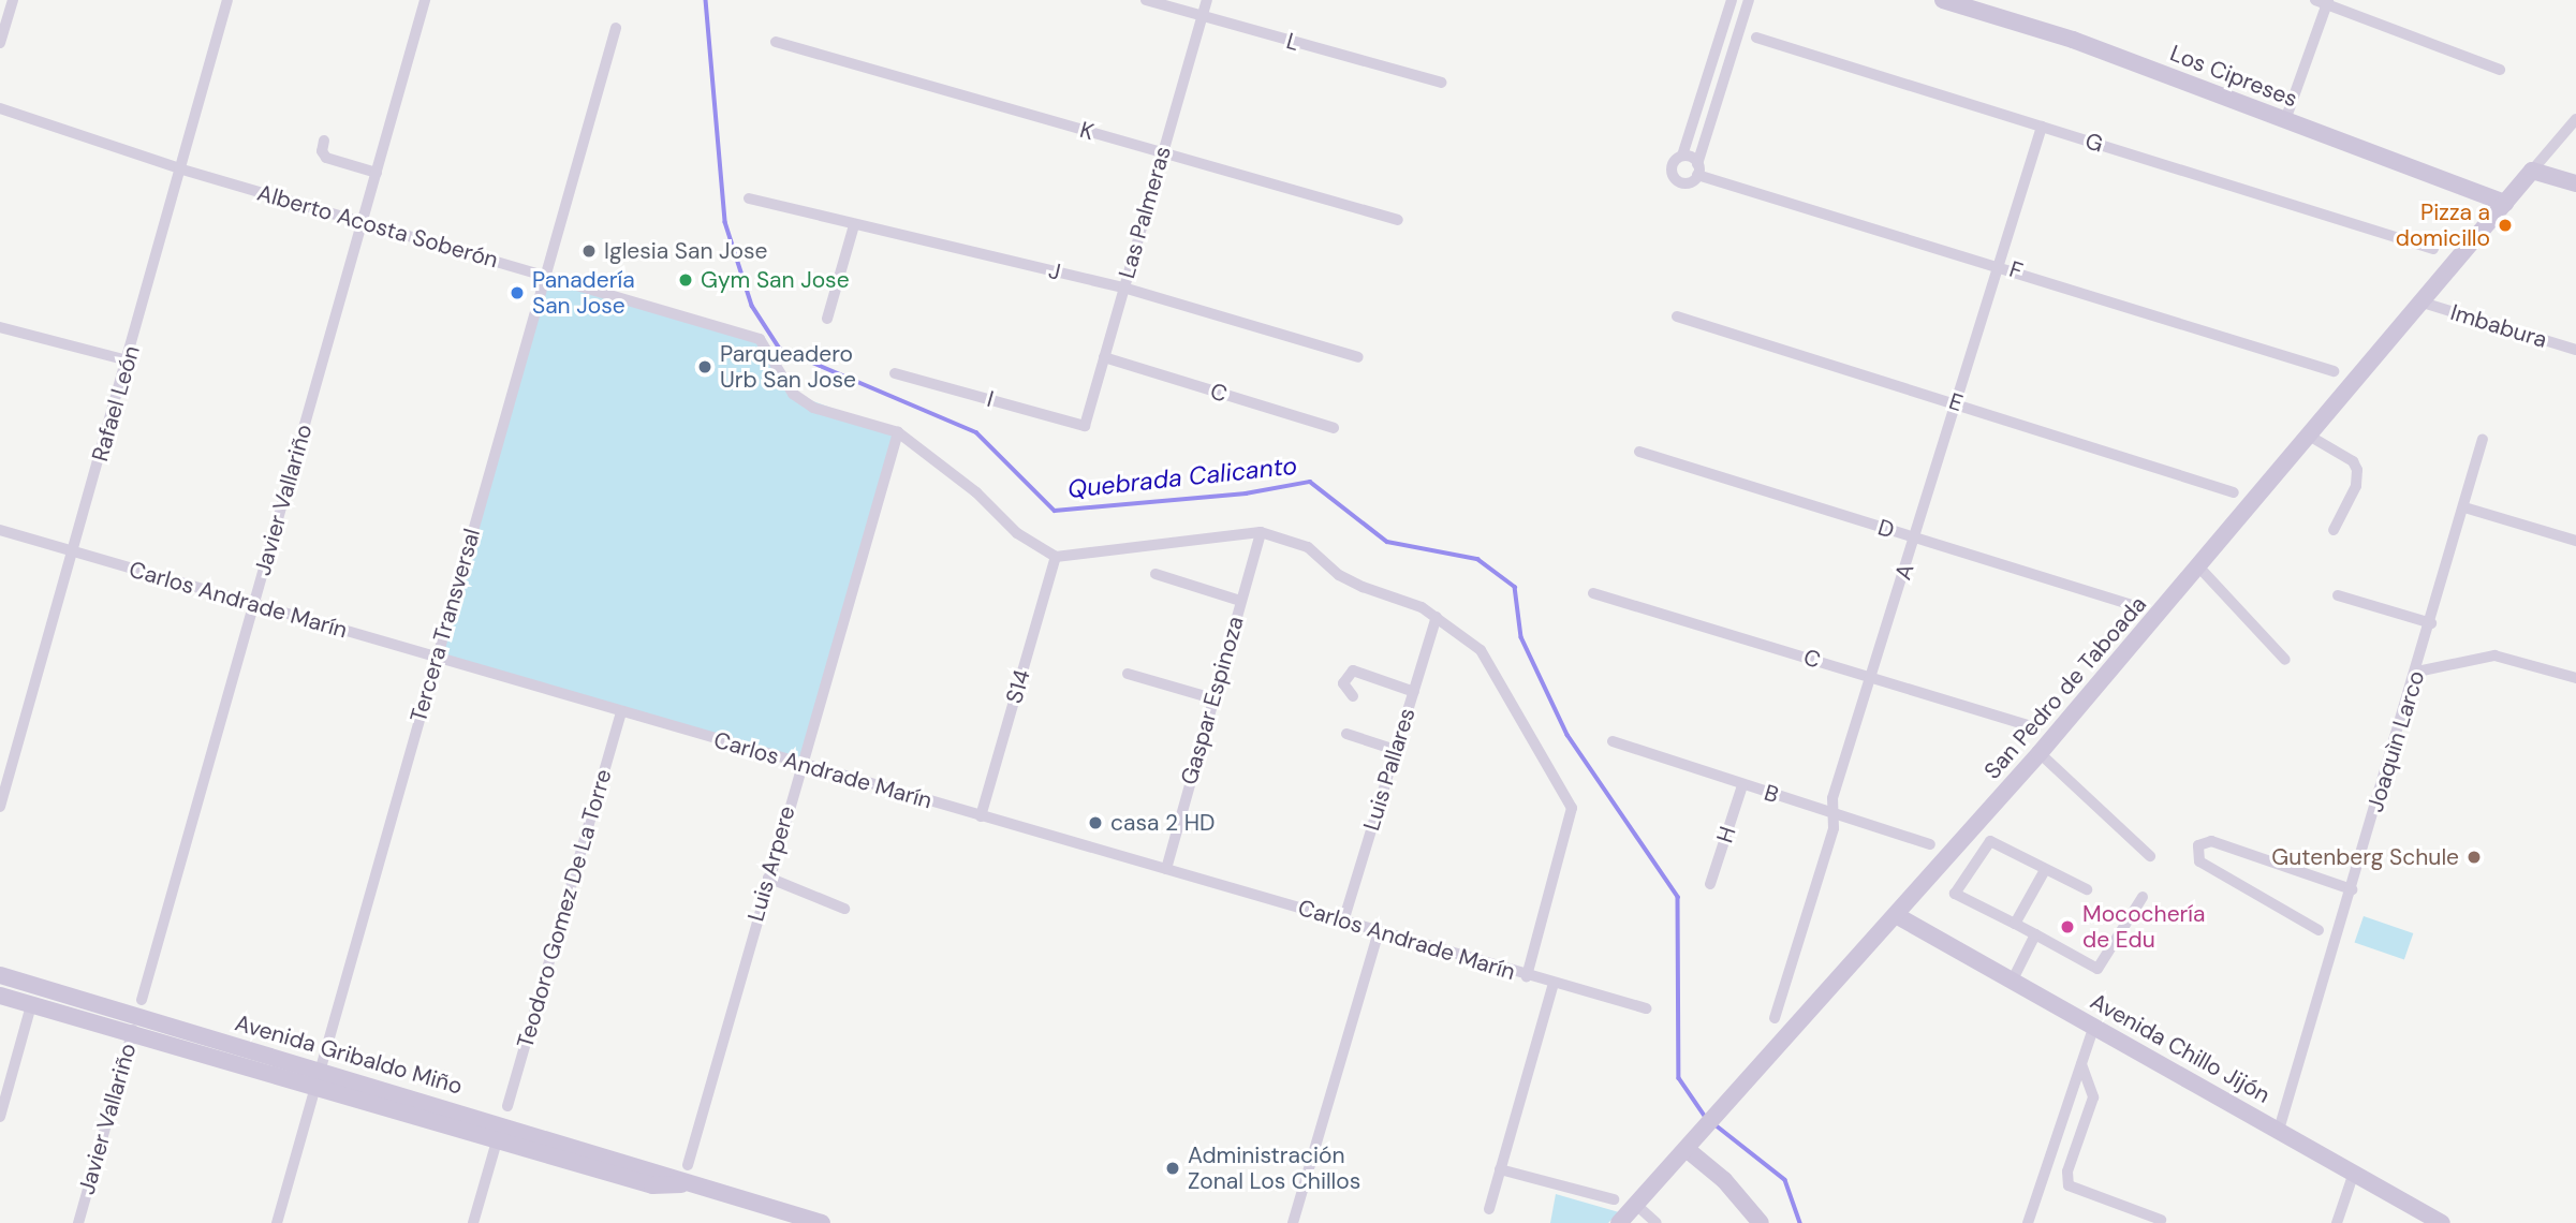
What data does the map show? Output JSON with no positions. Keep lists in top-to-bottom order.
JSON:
{
  "streets": {
    "street": [
      "L",
      "Los Cipreses",
      "K",
      "G",
      "Las Palmeras",
      "Alberto Acosta Soberón",
      "F",
      "J",
      "Imbabura",
      "C",
      "I",
      "E",
      "Rafael León",
      "Javier Vallariño",
      "D",
      "A",
      "Carlos Andrade Marín",
      "Tercera Transversal",
      "S14",
      "San Pedro de Taboada",
      "Gaspar Espinoza",
      "Joaquìn Larco",
      "Luis Pallares",
      "B",
      "H",
      "Luis Arpere",
      "Teodoro Gomez De La Torre",
      "Avenida Chillo Jijón",
      "Avenida Gribaldo Miño"
    ]
  },
  "crossings": [
    ["L", "Las Palmeras"],
    ["Los Cipreses", "San Pedro de Taboada"],
    ["K", "Las Palmeras"],
    ["G", "A"],
    ["Las Palmeras", "J"],
    ["Las Palmeras", "C"],
    ["Las Palmeras", "I"],
    ["Alberto Acosta Soberón", "Rafael León"],
    ["Alberto Acosta Soberón", "Javier Vallariño"],
    ["Alberto Acosta Soberón", "Tercera Transversal"],
    ["Alberto Acosta Soberón", "S14"],
    ["Alberto Acosta Soberón", "Luis Arpere"],
    ["F", "A"],
    ["Imbabura", "San Pedro de Taboada"],
    ["C", "A"],
    ["E", "A"],
    ["Rafael León", "Carlos Andrade Marín"],
    ["Javier Vallariño", "Carlos Andrade Marín"],
    ["Javier Vallariño", "Avenida Gribaldo Miño"],
    ["D", "A"],
    ["A", "B"],
    ["Carlos Andrade Marín", "Tercera Transversal"],
    ["Carlos Andrade Marín", "S14"],
    ["Carlos Andrade Marín", "Gaspar Espinoza"],
    ["Carlos Andrade Marín", "Luis Pallares"],
    ["Carlos Andrade Marín", "Luis Arpere"],
    ["Carlos Andrade Marín", "Teodoro Gomez De La Torre"],
    ["Tercera Transversal", "Avenida Gribaldo Miño"],
    ["San Pedro de Taboada", "Avenida Chillo Jijón"],
    ["Joaquìn Larco", "Avenida Chillo Jijón"],
    ["B", "H"]
  ],
  "water": ["Quebrada Calicanto"],
  "places": [
    "Pizza a domicillo",
    "Iglesia San Jose",
    "Gym San Jose",
    "Panadería San Jose",
    "Parqueadero Urb San Jose",
    "casa 2 HD",
    "Gutenberg Schule",
    "Mocochería de Edu",
    "Administración Zonal Los Chillos"
  ]
}
